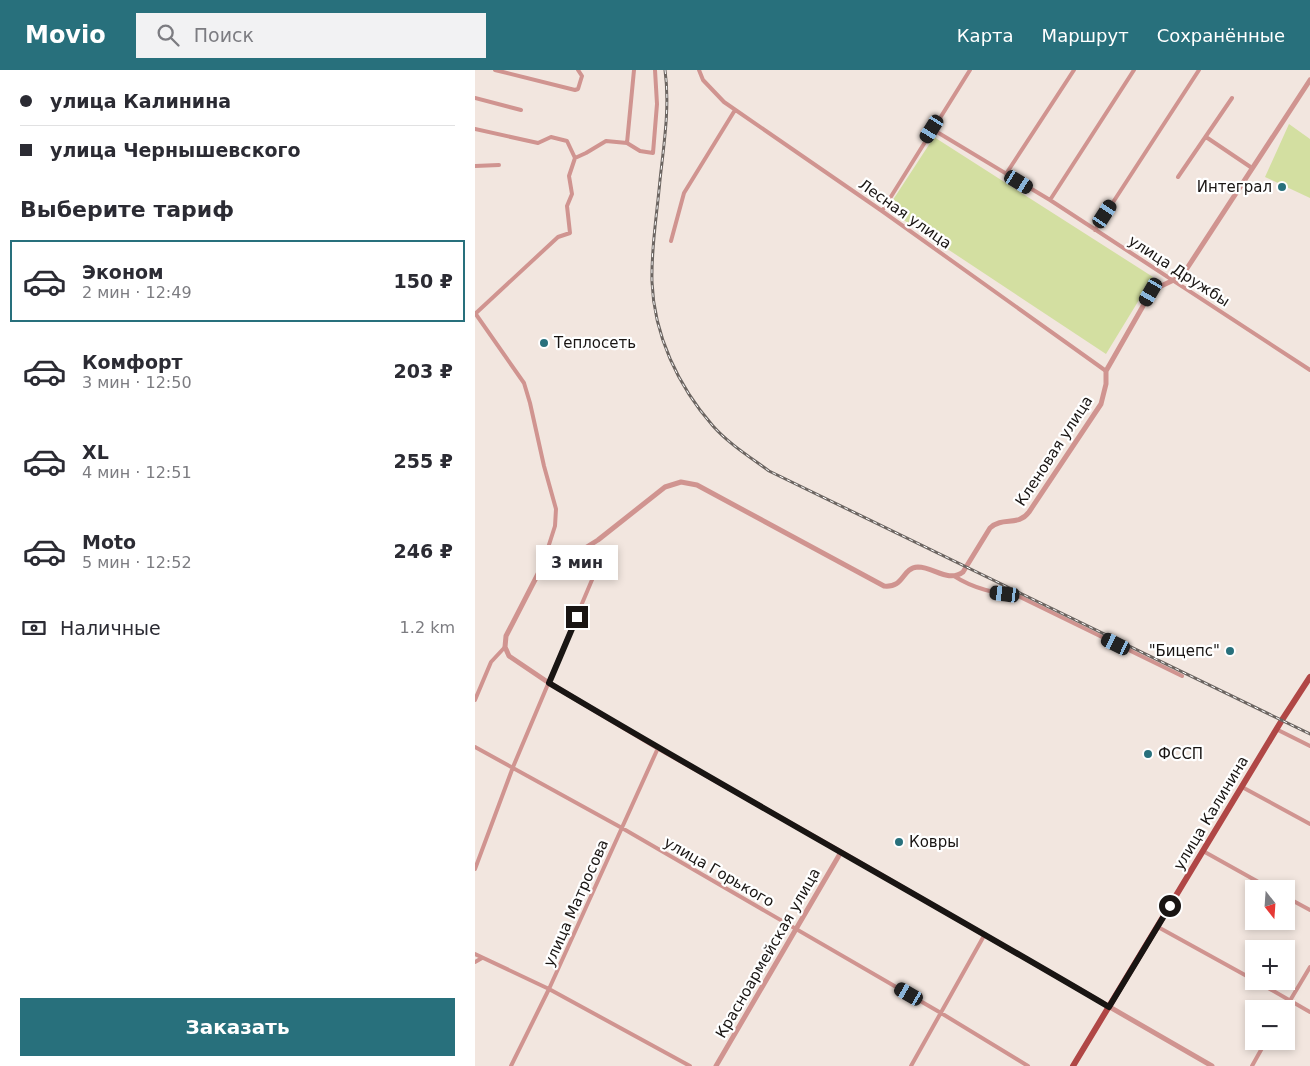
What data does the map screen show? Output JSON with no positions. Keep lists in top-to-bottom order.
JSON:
{
  "streets": {
    "main road": ["улица Калинина"],
    "street": [
      "Лесная улица",
      "улица Дружбы",
      "Кленовая улица",
      "улица Горького",
      "улица Матросова",
      "Красноармейская улица"
    ]
  },
  "crossings": [
    ["Лесная улица", "Кленовая улица"],
    ["улица Дружбы", "Кленовая улица"],
    ["улица Горького", "улица Матросова"],
    ["улица Горького", "Красноармейская улица"]
  ],
  "places": [
    "Интеграл",
    "Теплосеть",
    "\"Бицепс\"",
    "ФССП",
    "Ковры"
  ],
  "north": "bottom",
  "page": {
    "header": "Movio",
    "search": "Поиск",
    "nav": ["Карта", "Маршрут", "Сохранённые"],
    "banner": ["улица Калинина", "улица Чернышевского"],
    "heading": "Выберите тариф",
    "list": [
      {
        "name": "Эконом",
        "note": "2 мин · 12:49",
        "value": "150 ₽"
      },
      {
        "name": "Комфорт",
        "note": "3 мин · 12:50",
        "value": "203 ₽"
      },
      {
        "name": "XL",
        "note": "4 мин · 12:51",
        "value": "255 ₽"
      },
      {
        "name": "Moto",
        "note": "5 мин · 12:52",
        "value": "246 ₽"
      }
    ],
    "bubble": "3 мин",
    "pay": ["Наличные", "1.2 km"],
    "map_buttons": ["+", "−"],
    "buttons": "Заказать"
  }
}
